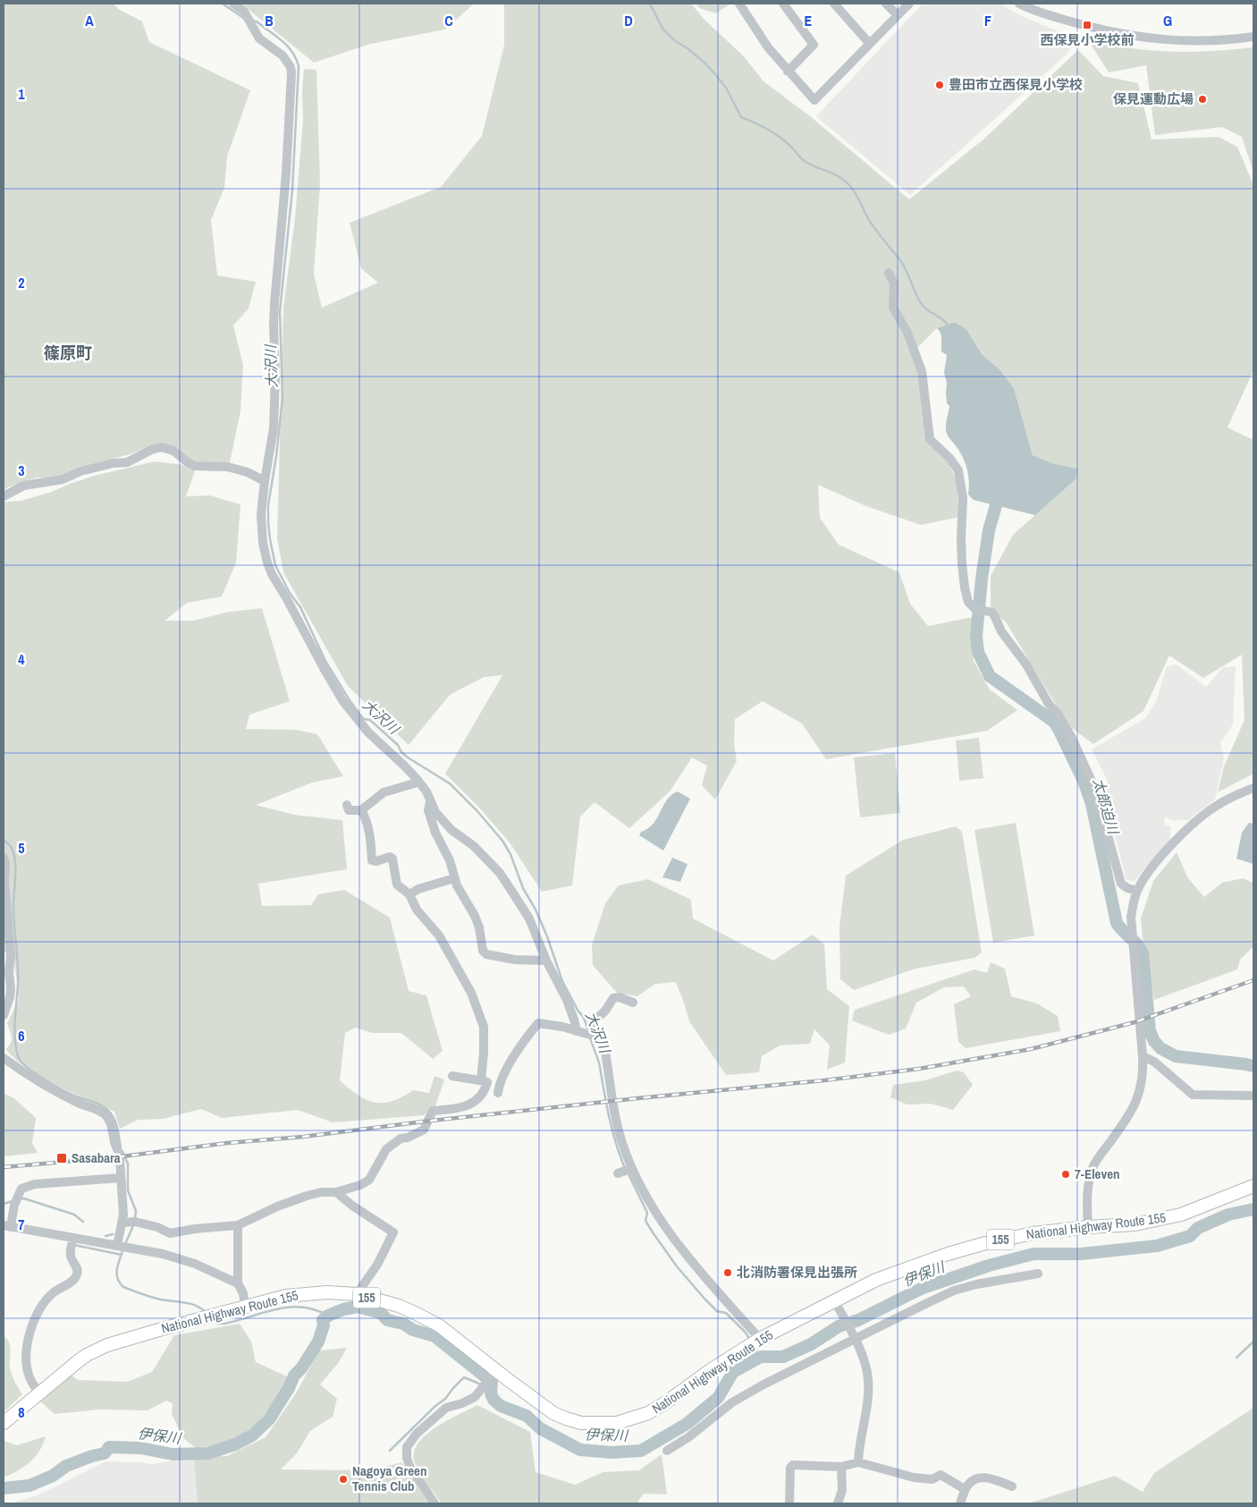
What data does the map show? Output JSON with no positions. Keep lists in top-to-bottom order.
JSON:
{
  "streets": {
    "highway": ["National Highway Route 155", "155"]
  },
  "districts": ["篠原町"],
  "water": ["大沢川", "太郎迫川", "伊保川"],
  "places": {
    "transit": ["西保見小学校前", "Sasabara"],
    "other": [
      "豊田市立西保見小学校",
      "保見運動広場",
      "7-Eleven",
      "北消防署保見出張所",
      "Nagoya Green Tennis Club"
    ]
  },
  "grid": {
    "columns": [
      "A",
      "B",
      "C",
      "D",
      "E",
      "F",
      "G"
    ],
    "rows": [
      "1",
      "2",
      "3",
      "4",
      "5",
      "6",
      "7",
      "8"
    ]
  }
}
